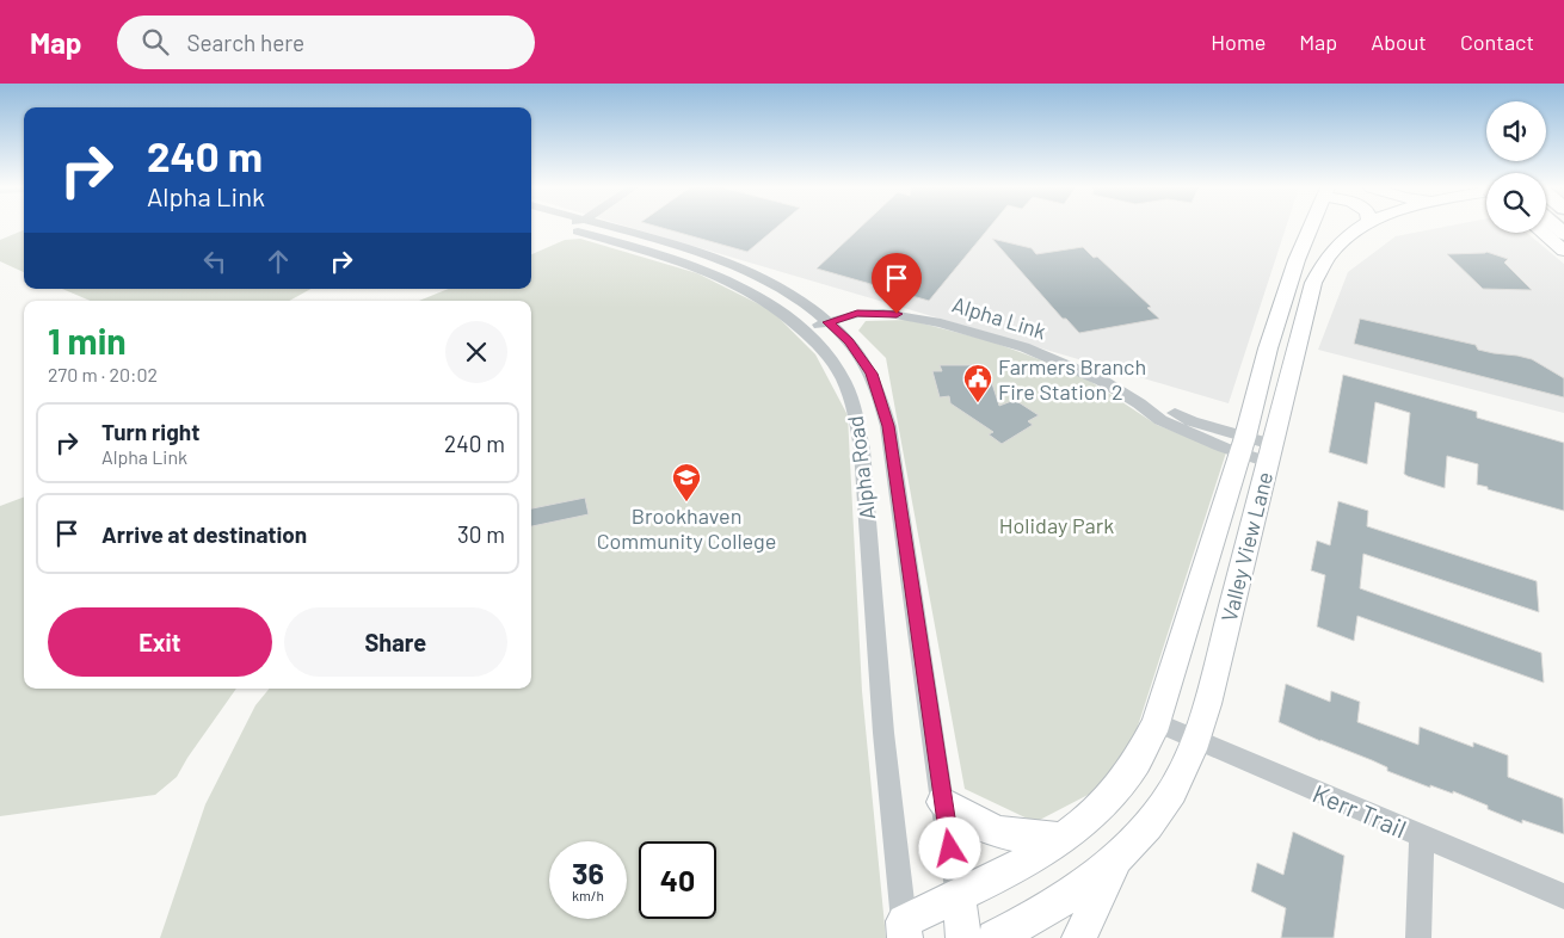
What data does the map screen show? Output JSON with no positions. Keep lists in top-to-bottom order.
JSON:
{
  "streets": {
    "main road": ["Valley View Lane"],
    "street": ["Alpha Link", "Alpha Road", "Kerr Trail"]
  },
  "crossings": [
    ["Alpha Link", "Alpha Road"],
    ["Alpha Link", "Valley View Lane"],
    ["Alpha Road", "Valley View Lane"],
    ["Valley View Lane", "Kerr Trail"]
  ],
  "parks": ["Holiday Park"],
  "places": {
    "public building": ["Farmers Branch Fire Station 2"],
    "school or university": ["Brookhaven Community College"]
  },
  "page": {
    "header": "Map",
    "search": "Search here",
    "nav": [
      "Home",
      "Map",
      "About",
      "Contact"
    ],
    "turn": ["240 m", "Alpha Link"],
    "heading": ["1 min", "270 m · 20:02"],
    "list": [
      {
        "name": "Turn right",
        "note": "Alpha Link",
        "value": "240 m"
      },
      {
        "name": "Arrive at destination",
        "value": "30 m"
      }
    ],
    "buttons": ["Exit", "Share"],
    "speed": "36 km/h",
    "limit": "40"
  }
}
